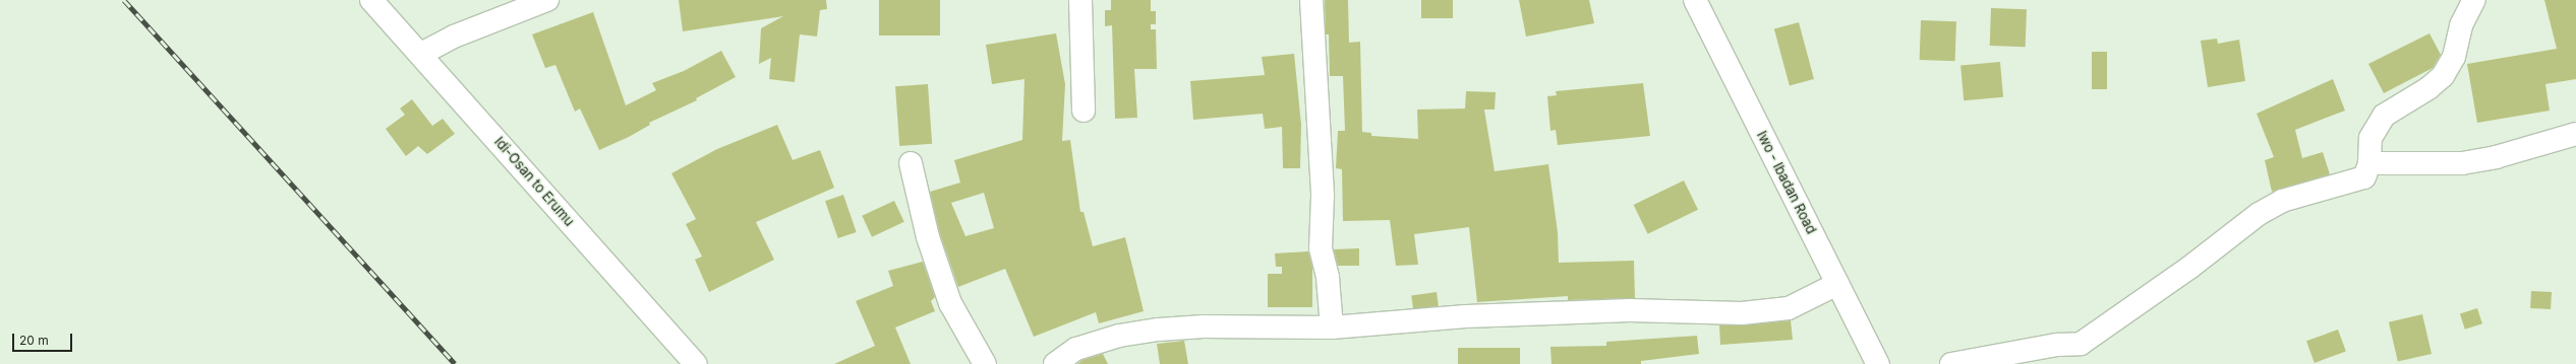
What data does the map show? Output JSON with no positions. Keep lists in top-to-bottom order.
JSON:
{
  "streets": {
    "street": ["Idi-Osan to Erumu", "Iwo - Ibadan Road"]
  },
  "scale_bar": "20 m"
}
